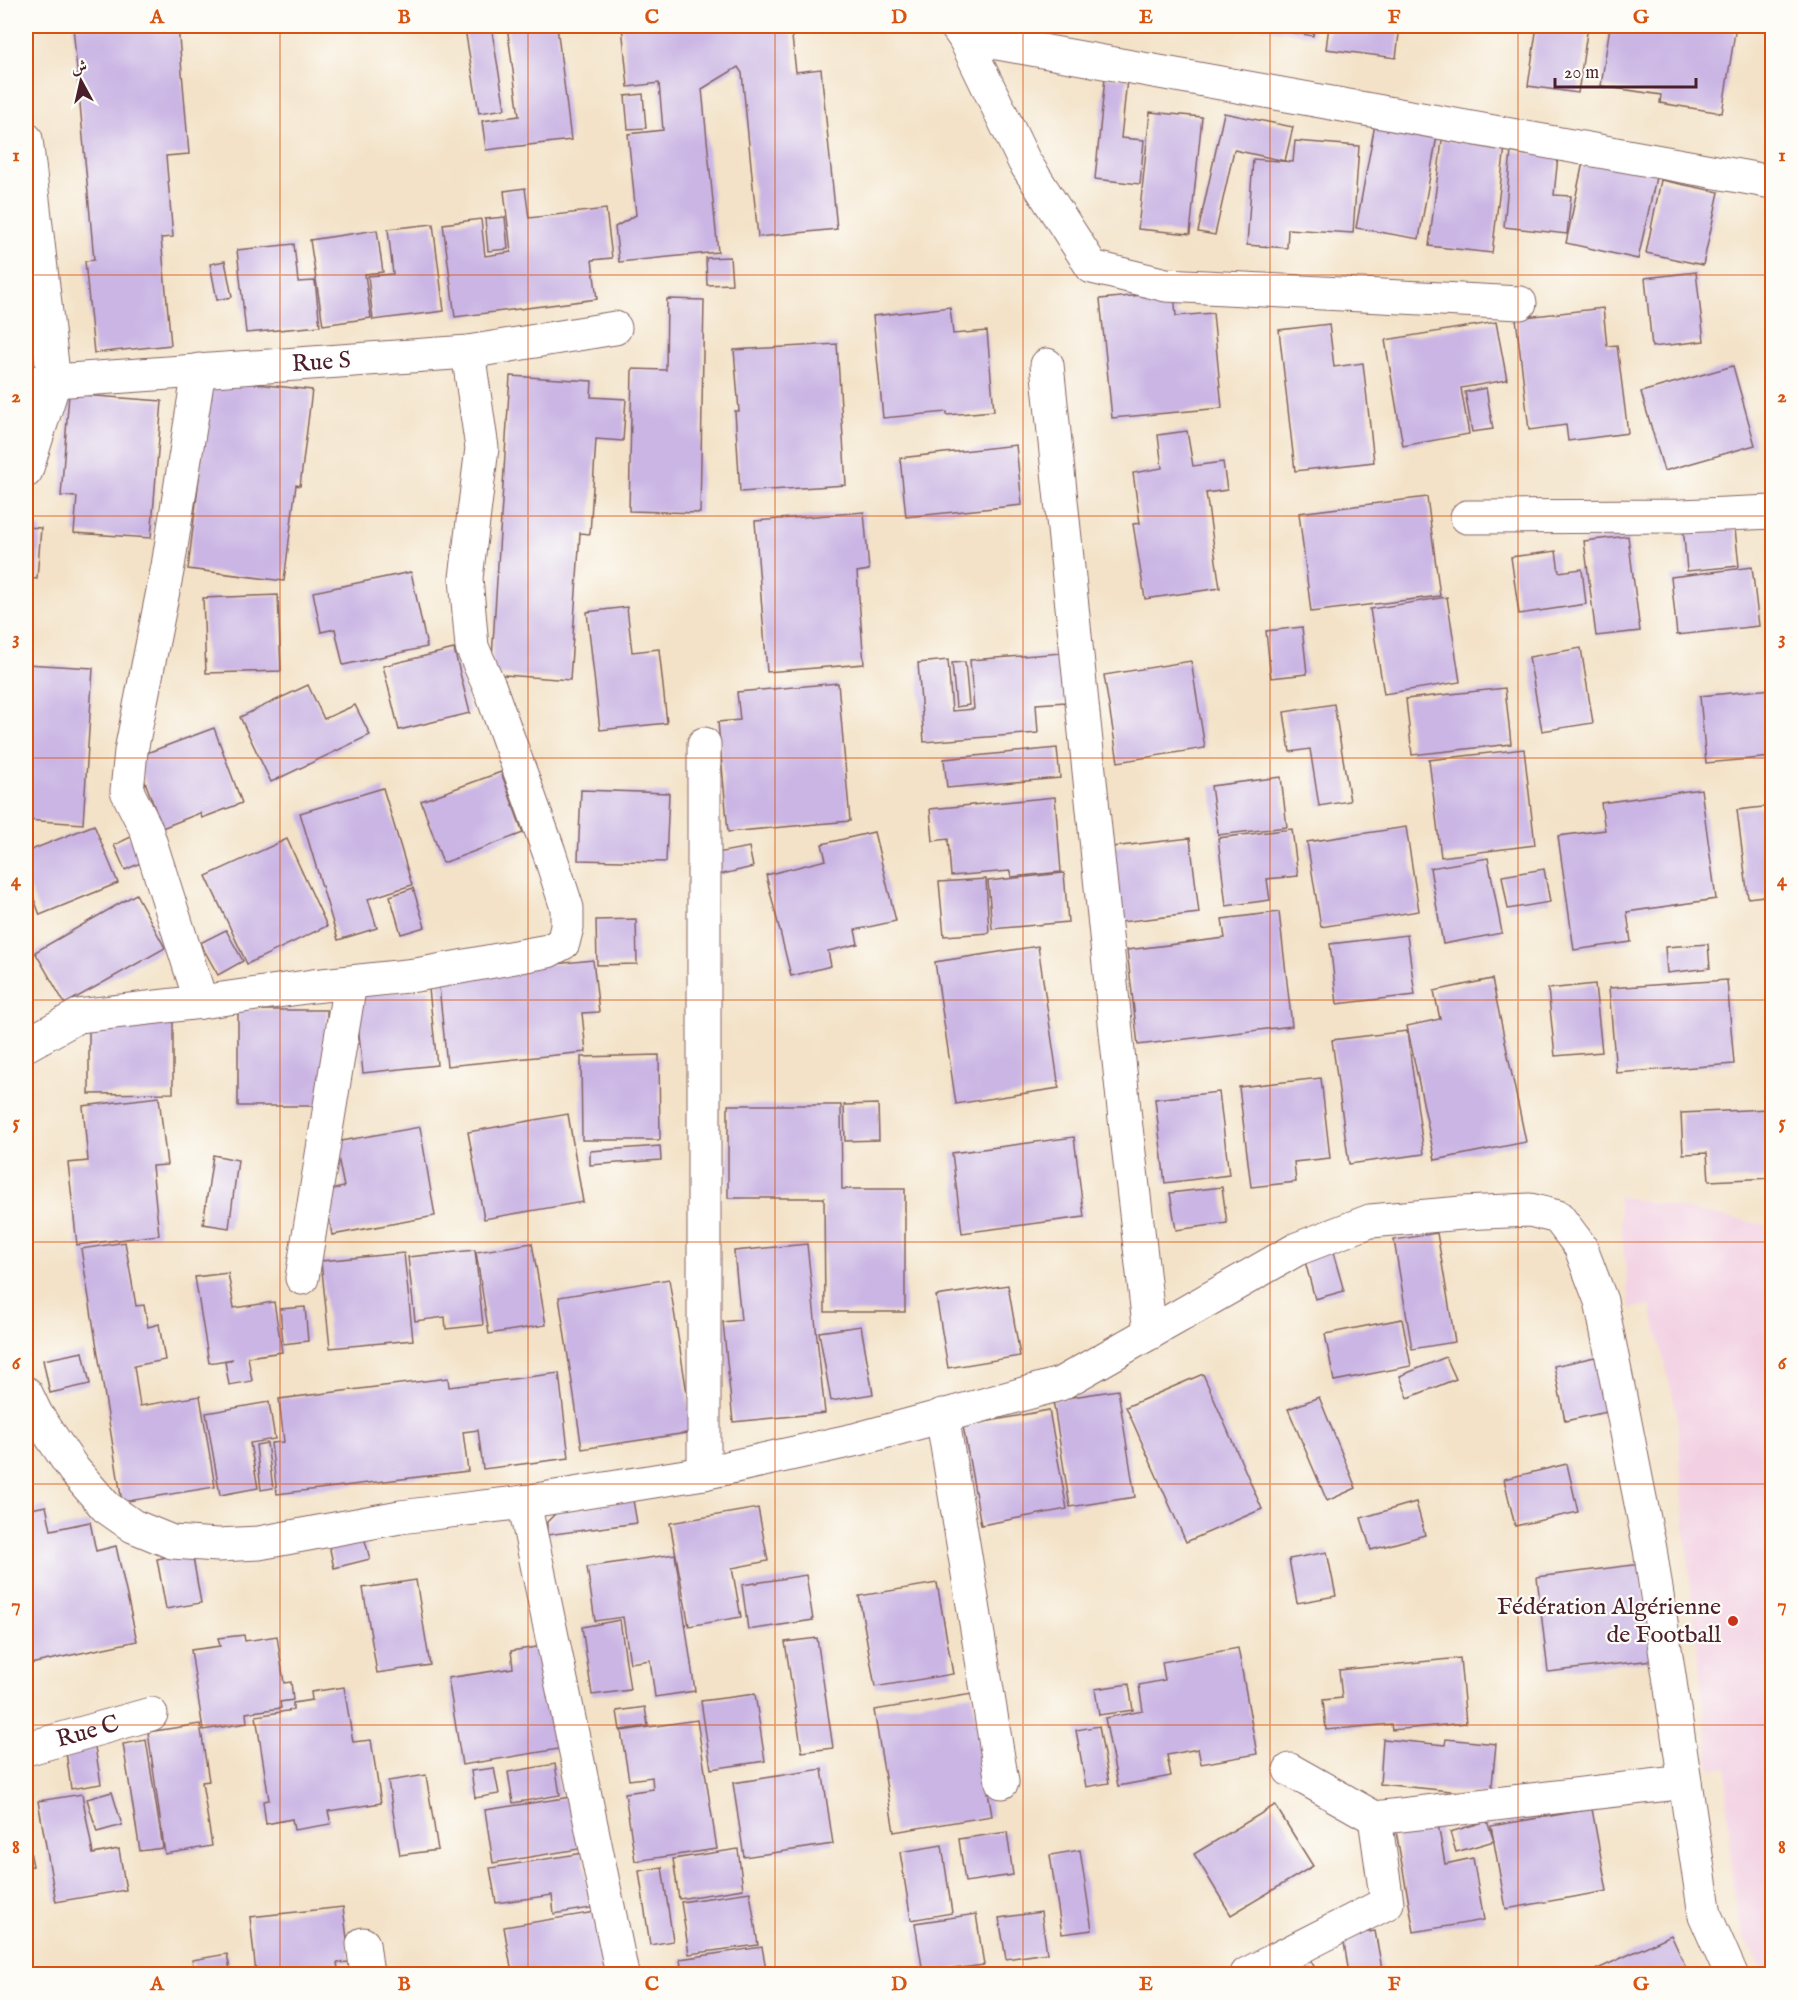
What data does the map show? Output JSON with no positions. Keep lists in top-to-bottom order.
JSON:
{
  "streets": {
    "street": ["Rue S", "Rue C"]
  },
  "places": ["Fédération Algérienne de Football"],
  "scale_bar": "20 m",
  "north": "top",
  "grid": {
    "columns": [
      "A",
      "B",
      "C",
      "D",
      "E",
      "F",
      "G"
    ],
    "rows": [
      "1",
      "2",
      "3",
      "4",
      "5",
      "6",
      "7",
      "8"
    ]
  }
}
